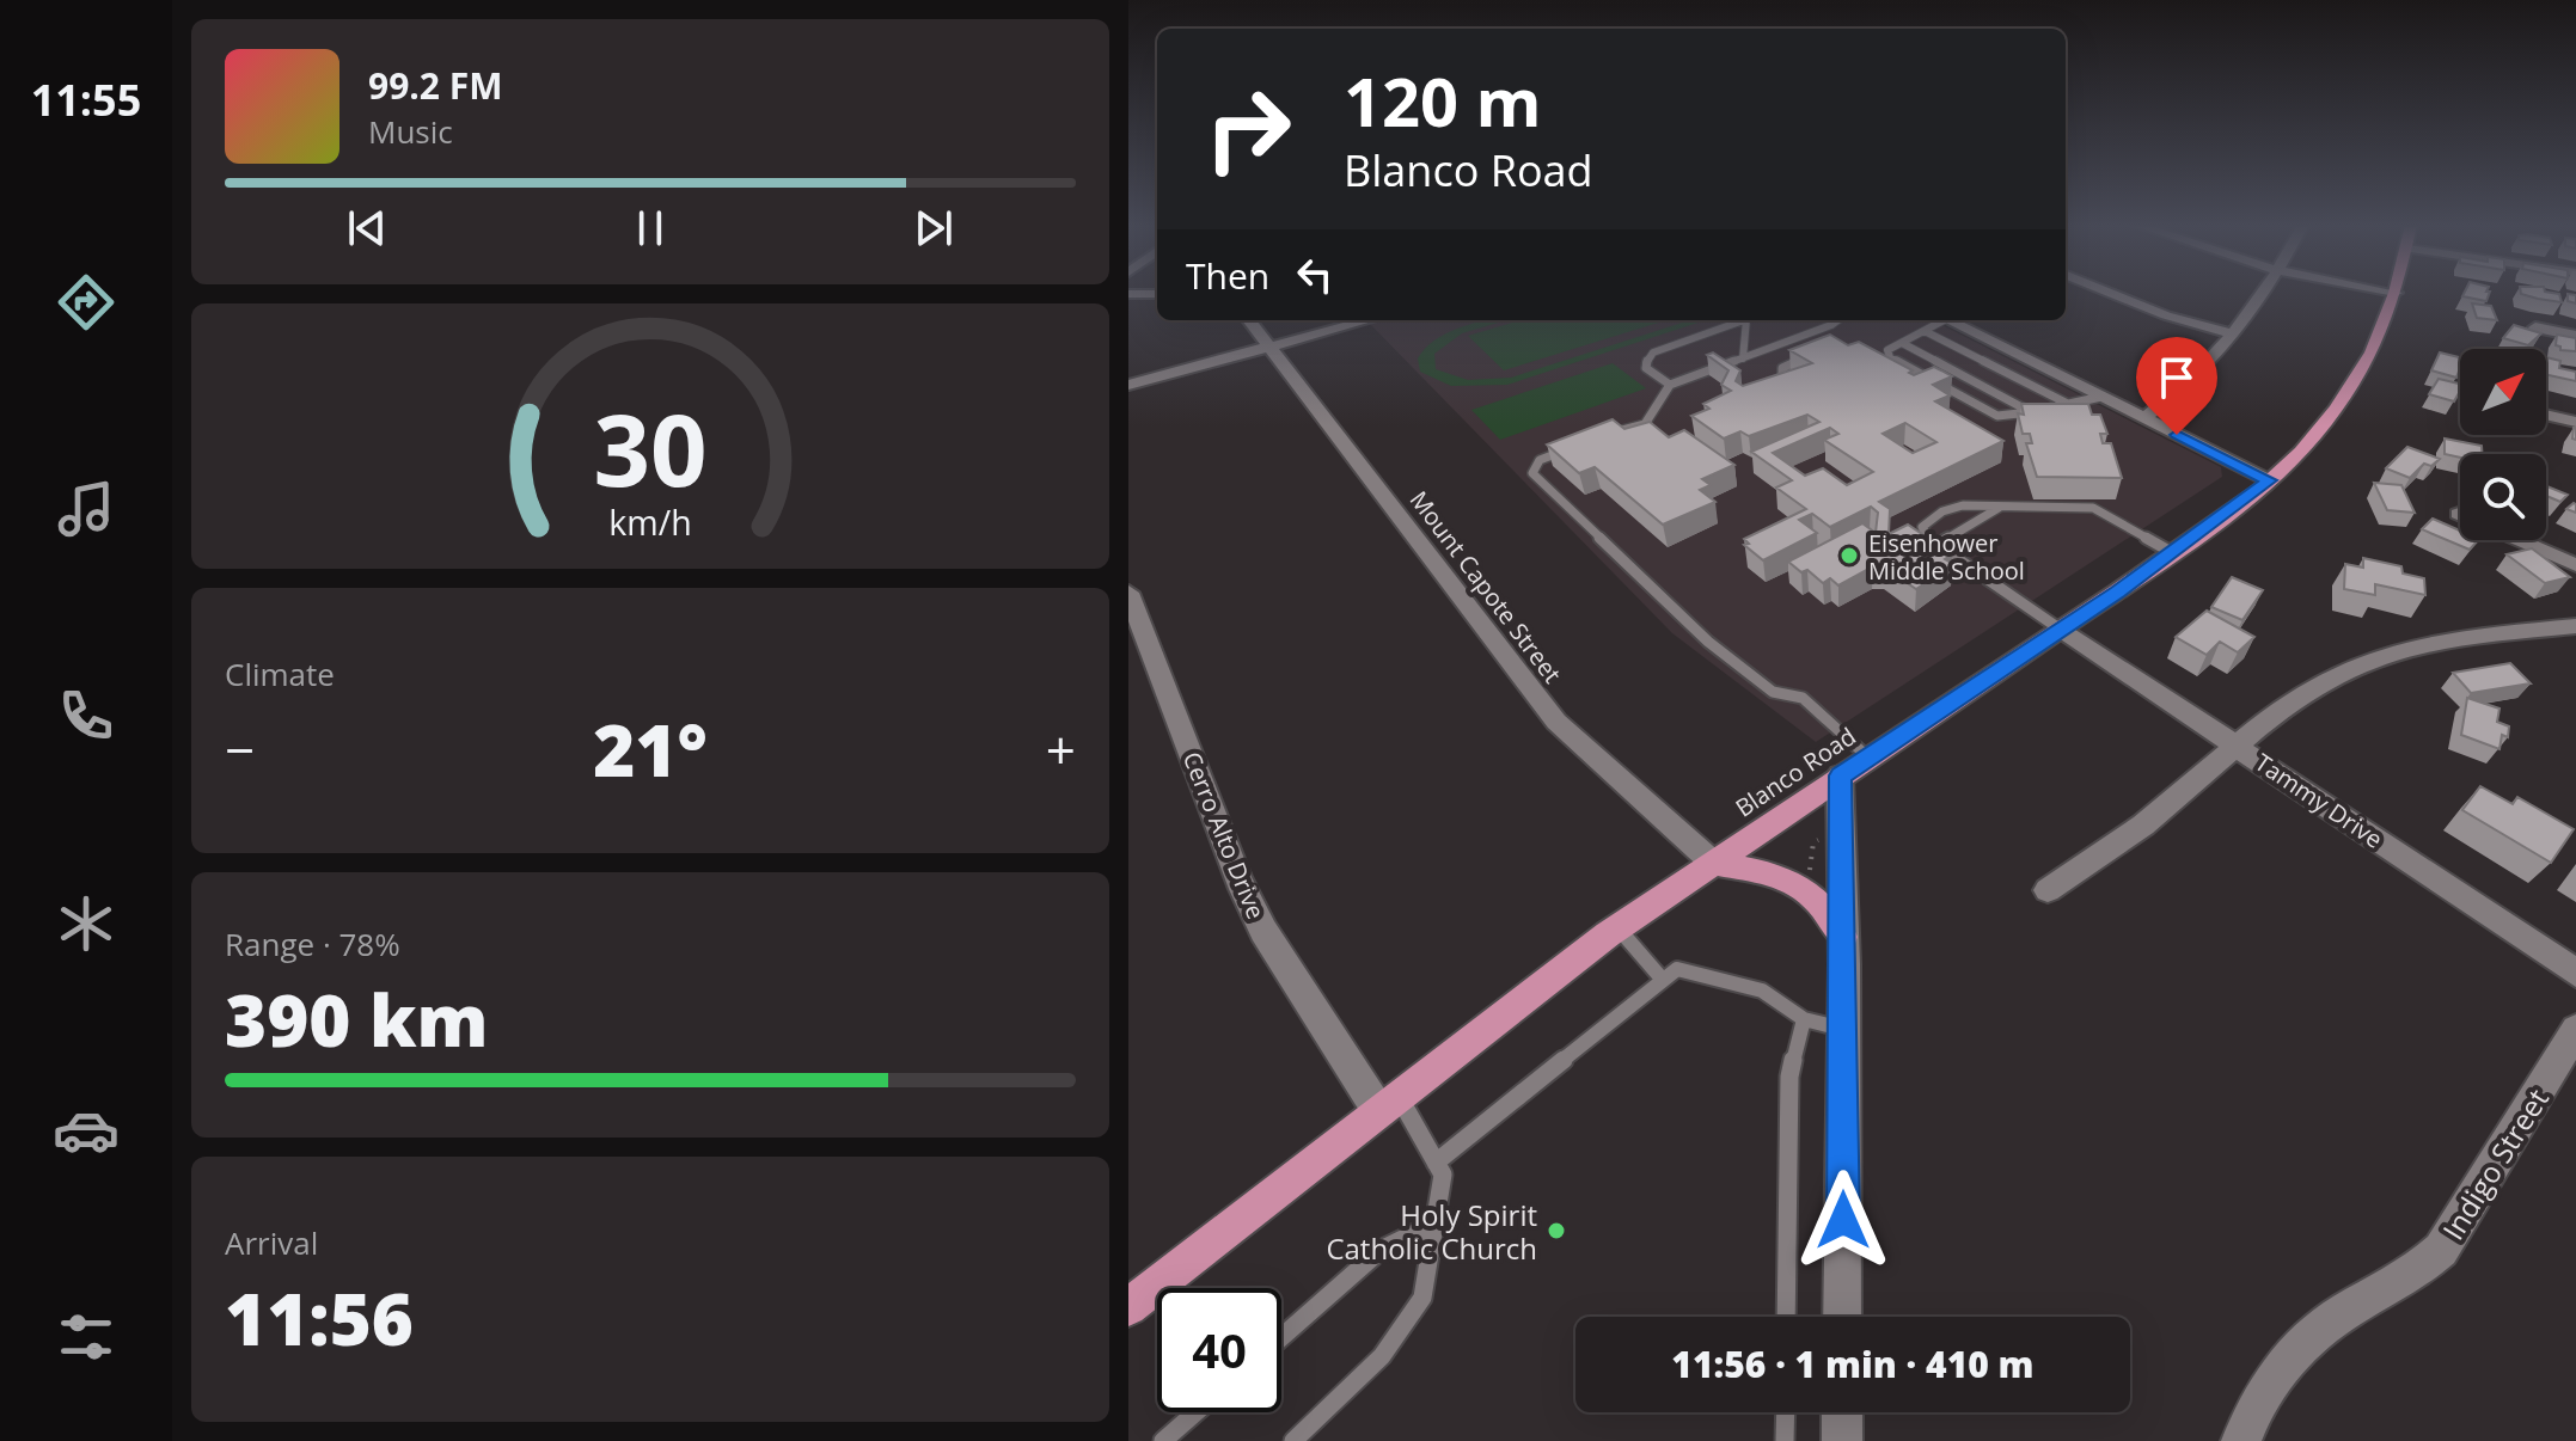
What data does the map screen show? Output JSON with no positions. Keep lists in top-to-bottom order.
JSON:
{
  "streets": {
    "main road": ["Blanco Road"],
    "street": [
      "Mount Capote Street",
      "Tammy Drive",
      "Cerro Alto Drive",
      "Indigo Street"
    ]
  },
  "crossings": [
    ["Mount Capote Street", "Blanco Road"],
    ["Blanco Road", "Tammy Drive"],
    ["Blanco Road", "Cerro Alto Drive"]
  ],
  "places": ["Eisenhower Middle School", "Holy Spirit Catholic Church"],
  "north": "top right",
  "page": {
    "tabs": "11:55",
    "turn": ["120 m", "Blanco Road"],
    "song": ["99.2 FM", "Music"],
    "then": "Then",
    "tile": [
      "Climate",
      ["Range · 78%", "390 km"],
      ["Arrival", "11:56"]
    ],
    "heat": ["−", "21°", "+"],
    "limit": "40",
    "trip": "11:56 · 1 min · 410 m",
    "gauge": ["30", "km/h"]
  }
}
